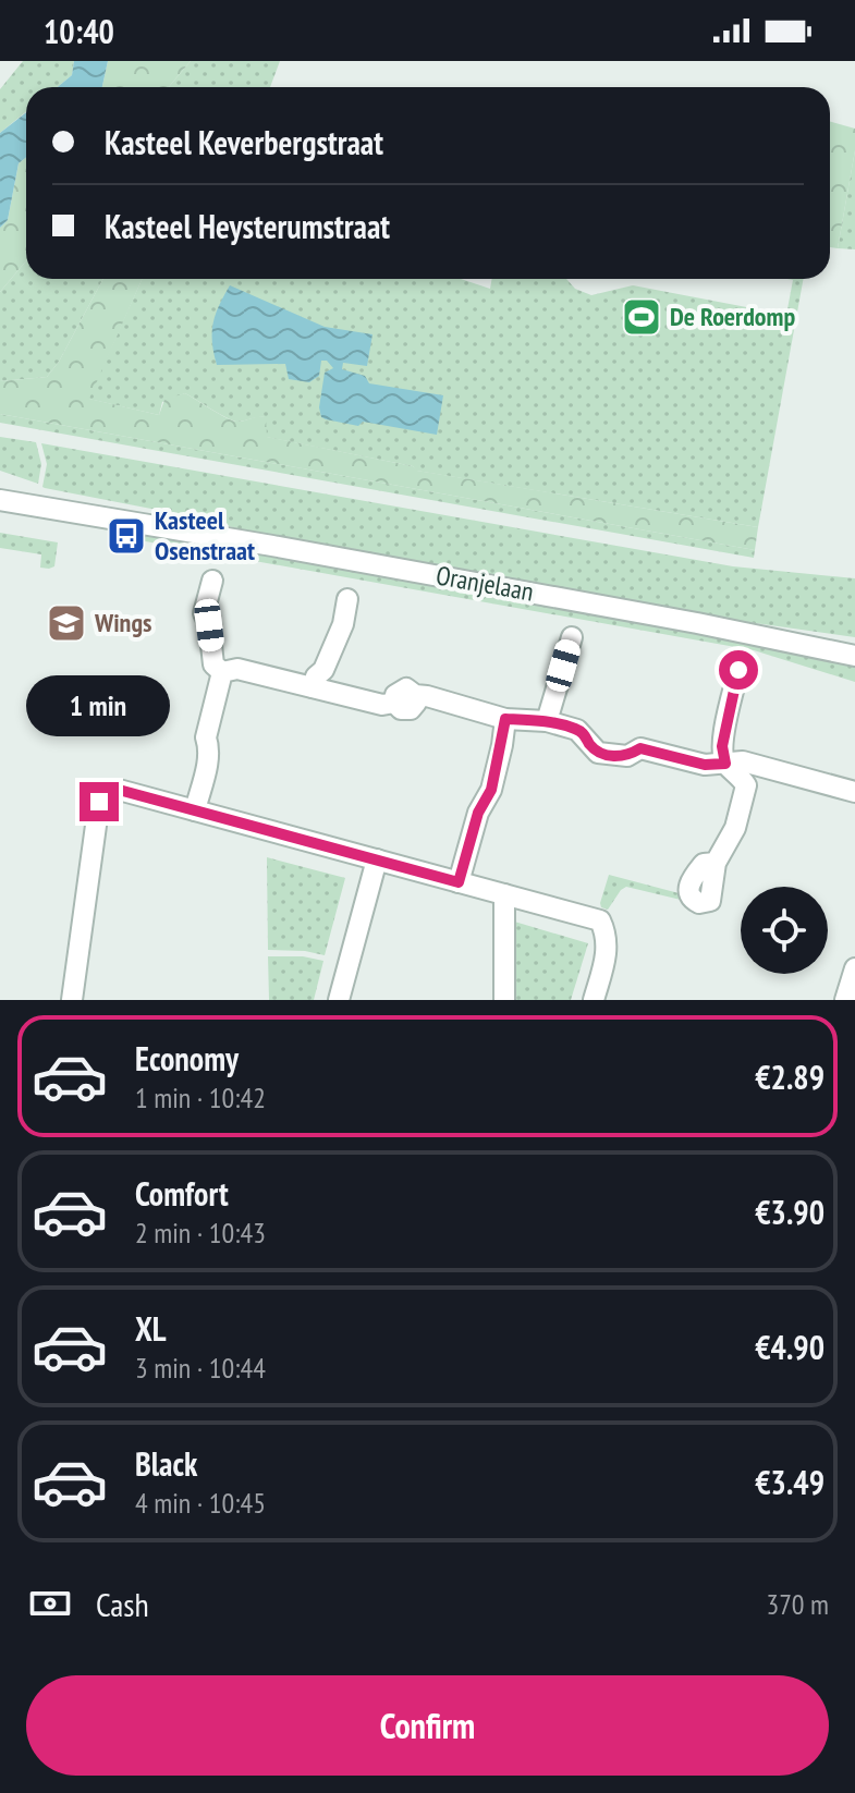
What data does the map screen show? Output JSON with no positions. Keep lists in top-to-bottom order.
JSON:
{
  "streets": {
    "street": ["Oranjelaan"]
  },
  "places": {
    "sports": ["De Roerdomp"],
    "bus stop": ["Kasteel Osenstraat"],
    "school or university": ["Wings"]
  },
  "page": {
    "status": "10:40",
    "banner": ["Kasteel Keverbergstraat", "Kasteel Heysterumstraat"],
    "bubble": "1 min",
    "list": [
      {
        "name": "Economy",
        "note": "1 min · 10:42",
        "value": "€2.89"
      },
      {
        "name": "Comfort",
        "note": "2 min · 10:43",
        "value": "€3.90"
      },
      {
        "name": "XL",
        "note": "3 min · 10:44",
        "value": "€4.90"
      },
      {
        "name": "Black",
        "note": "4 min · 10:45",
        "value": "€3.49"
      }
    ],
    "pay": ["Cash", "370 m"],
    "buttons": "Confirm"
  }
}
